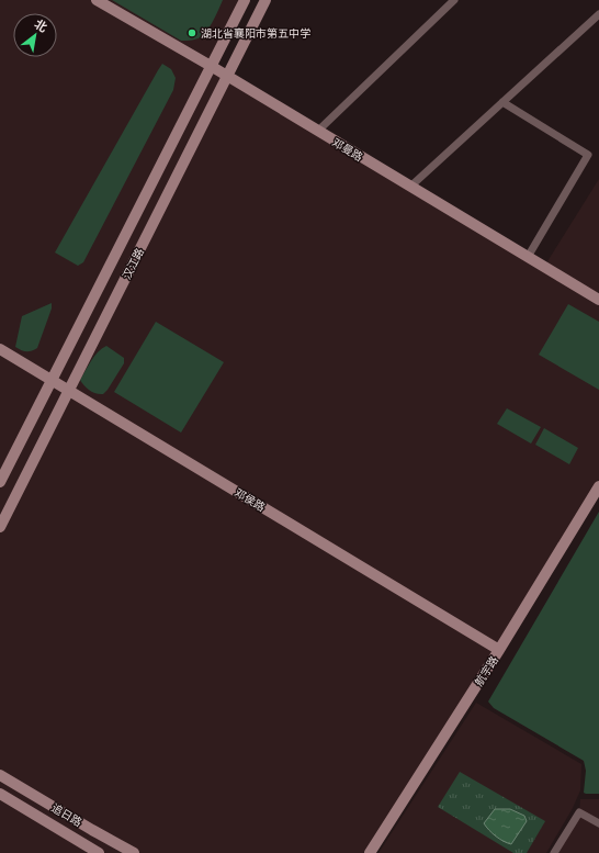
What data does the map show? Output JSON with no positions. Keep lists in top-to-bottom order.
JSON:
{
  "streets": {
    "street": [
      "邓曼路",
      "汉江路",
      "邓侯路",
      "航宇路",
      "追日路"
    ]
  },
  "crossings": [
    ["邓曼路", "汉江路"],
    ["汉江路", "邓侯路"],
    ["邓侯路", "航宇路"]
  ],
  "places": ["湖北省襄阳市第五中学"],
  "north": "top right"
}
